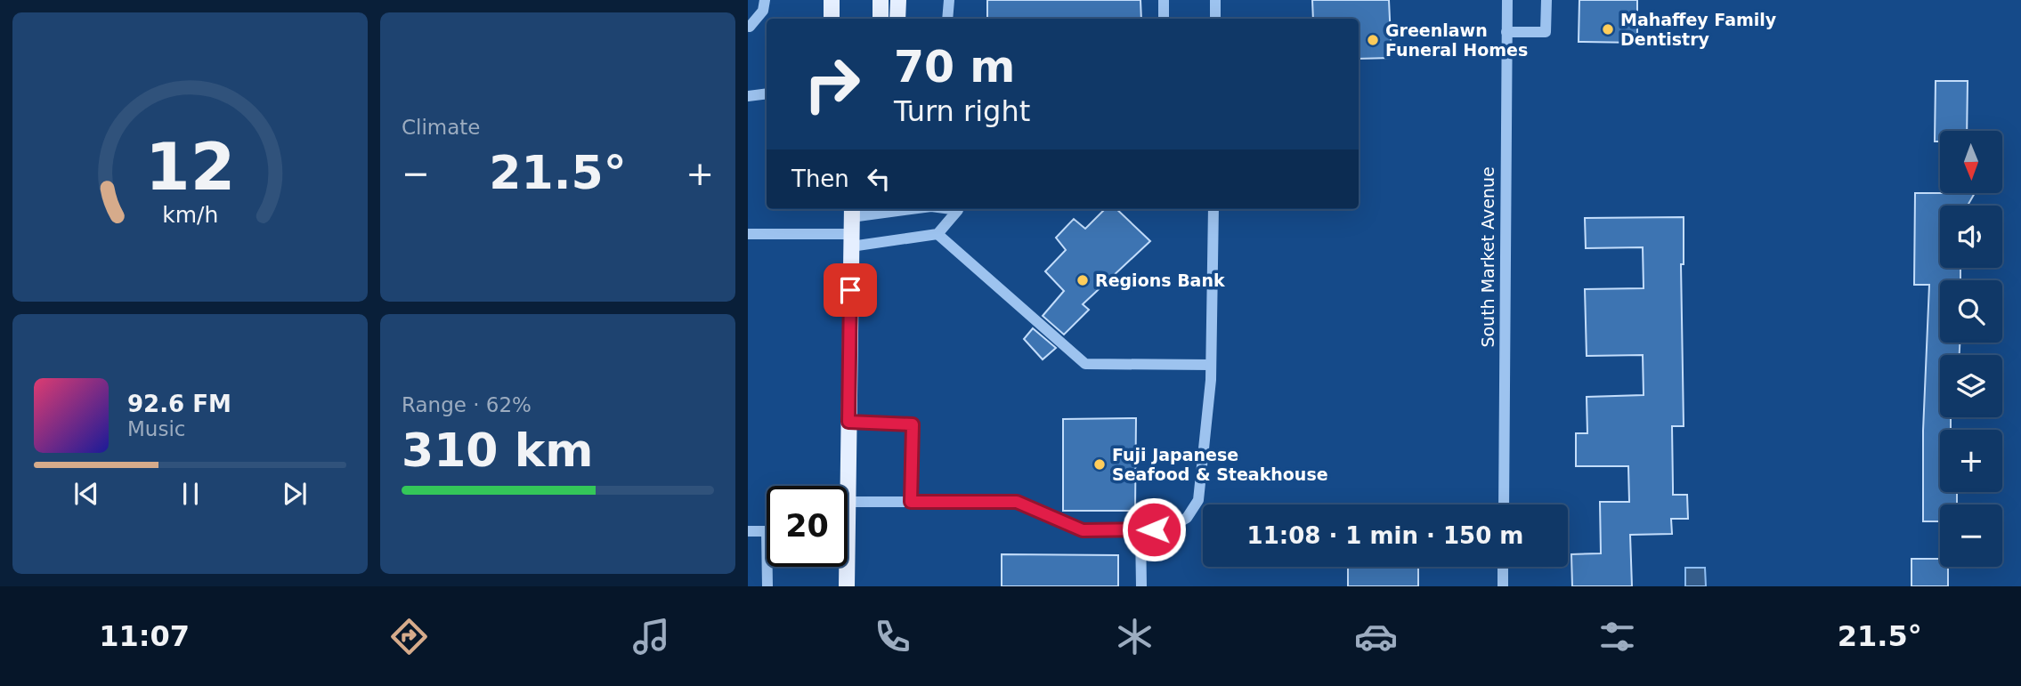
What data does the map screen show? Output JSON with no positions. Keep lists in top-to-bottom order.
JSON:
{
  "streets": {
    "street": ["South Market Avenue"]
  },
  "places": [
    "Mahaffey Family Dentistry",
    "Greenlawn Funeral Homes",
    "Regions Bank",
    "Fuji Japanese Seafood & Steakhouse"
  ],
  "north": "bottom",
  "page": {
    "tile": [
      "Climate",
      ["Range · 62%", "310 km"]
    ],
    "turn": ["70 m", "Turn right"],
    "map_buttons": ["+", "−"],
    "heat": ["−", "21.5°", "+"],
    "then": "Then",
    "song": ["92.6 FM", "Music"],
    "limit": "20",
    "trip": "11:08 · 1 min · 150 m",
    "tabs": ["11:07", "21.5°"],
    "gauge": ["12", "km/h"]
  }
}
